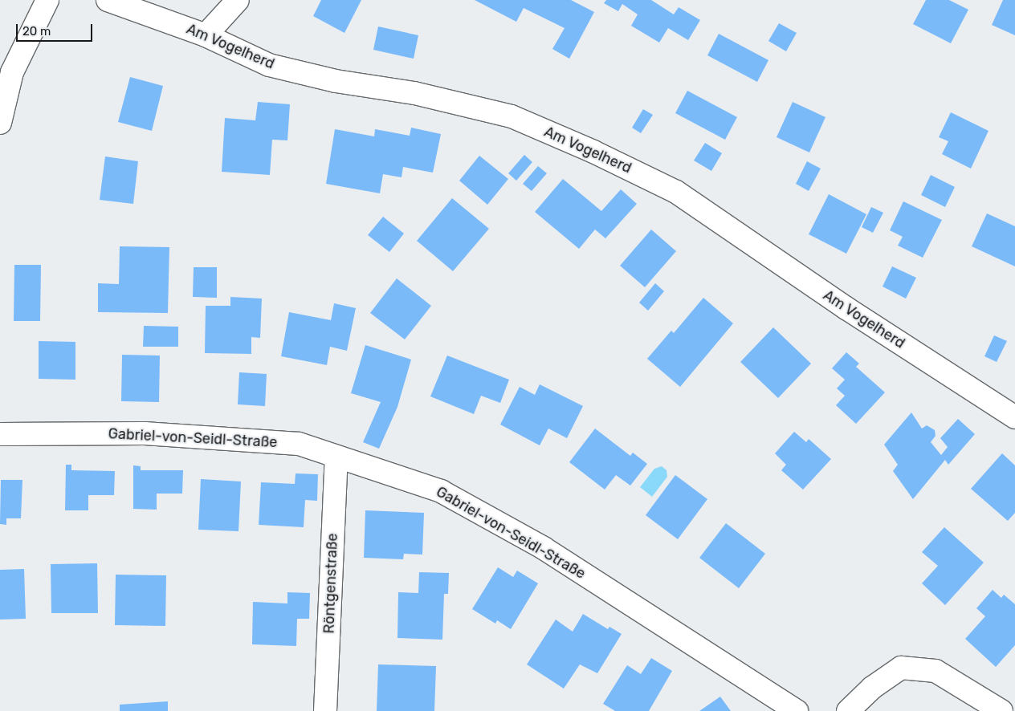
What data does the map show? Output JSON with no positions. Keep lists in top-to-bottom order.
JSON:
{
  "streets": {
    "street": ["Am Vogelherd", "Gabriel-von-Seidl-Straße", "Röntgenstraße"]
  },
  "crossings": [
    ["Gabriel-von-Seidl-Straße", "Röntgenstraße"]
  ],
  "scale_bar": "20 m"
}
